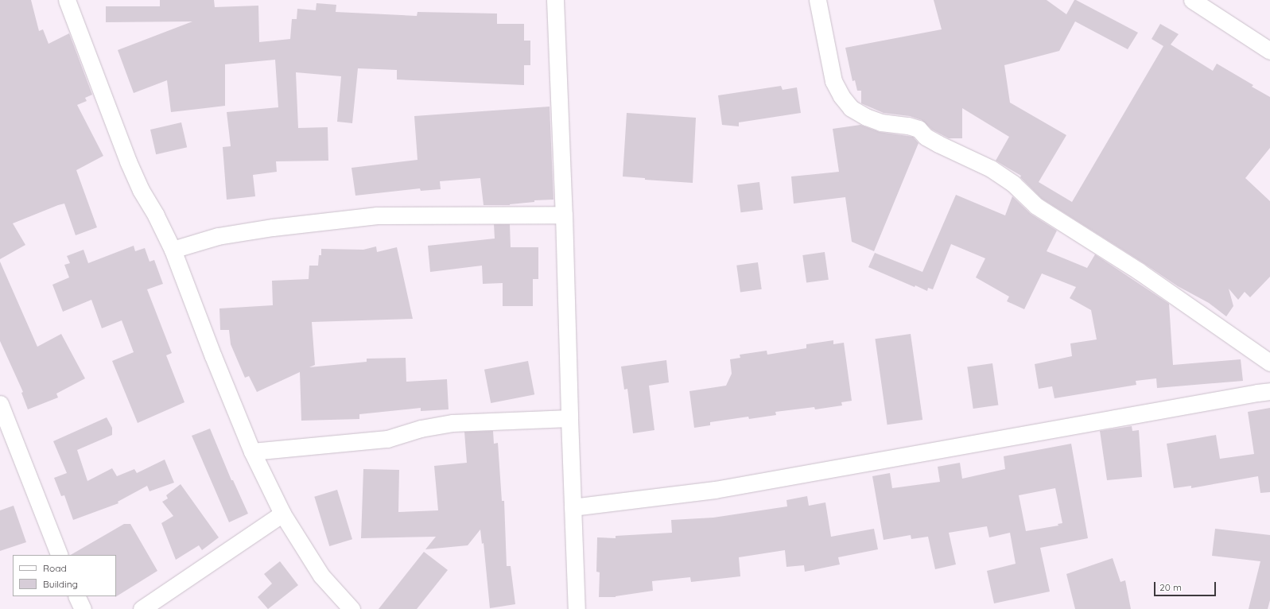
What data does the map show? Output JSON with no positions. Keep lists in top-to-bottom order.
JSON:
{
  "legend": ["Road", "Building"],
  "scale_bar": "20 m"
}
